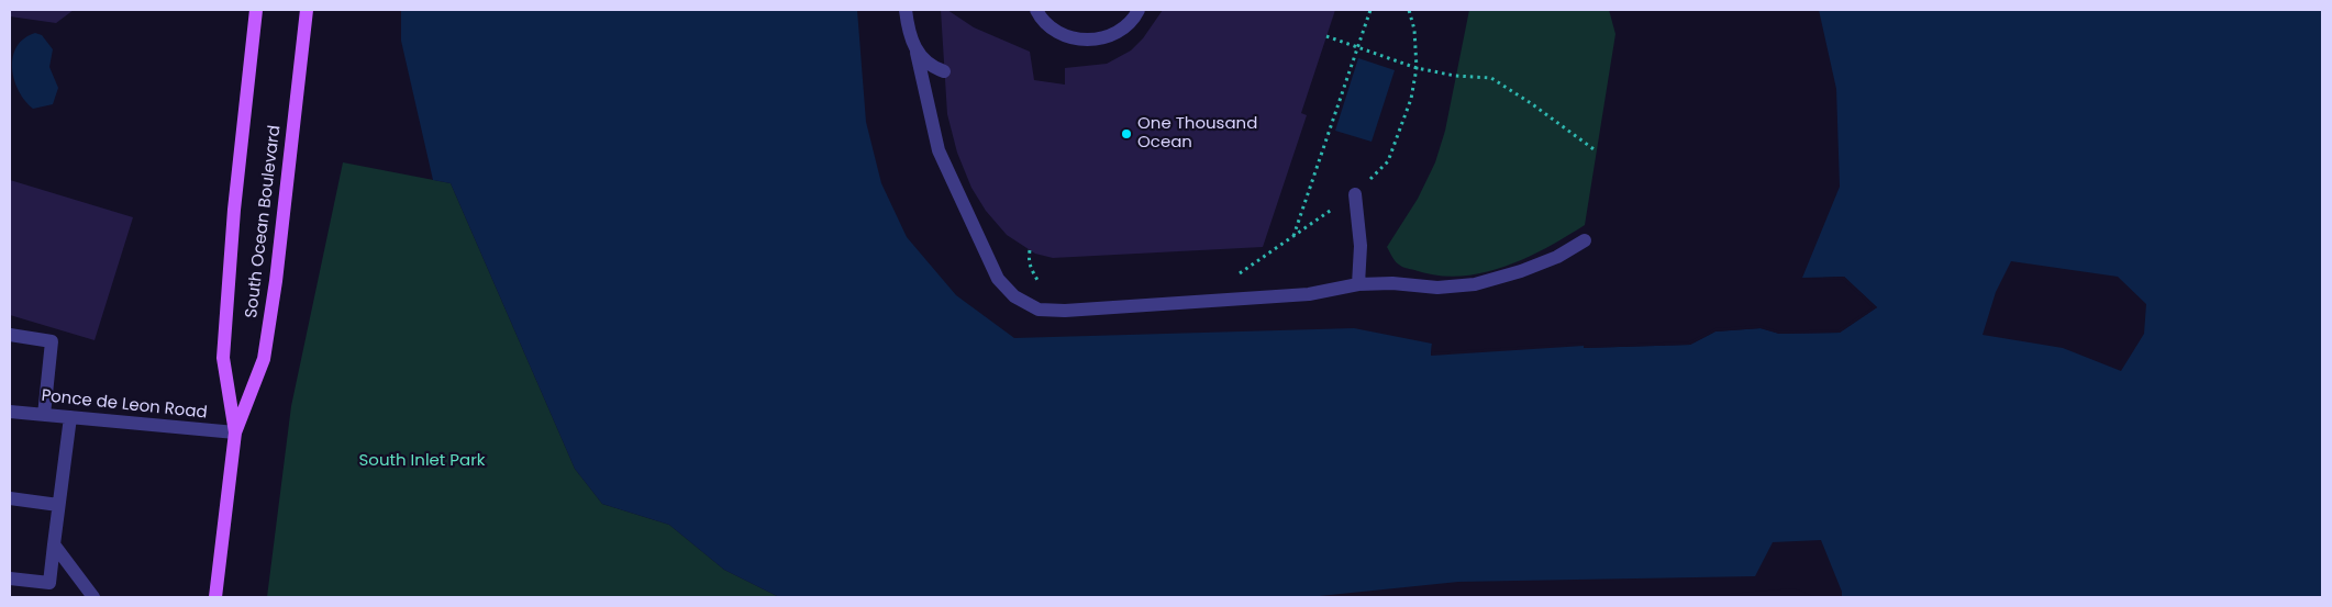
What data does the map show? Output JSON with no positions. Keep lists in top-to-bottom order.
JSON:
{
  "streets": {
    "main road": ["South Ocean Boulevard"],
    "street": ["Ponce de Leon Road"]
  },
  "crossings": [
    ["South Ocean Boulevard", "Ponce de Leon Road"]
  ],
  "parks": ["South Inlet Park"],
  "places": ["One Thousand Ocean"]
}
